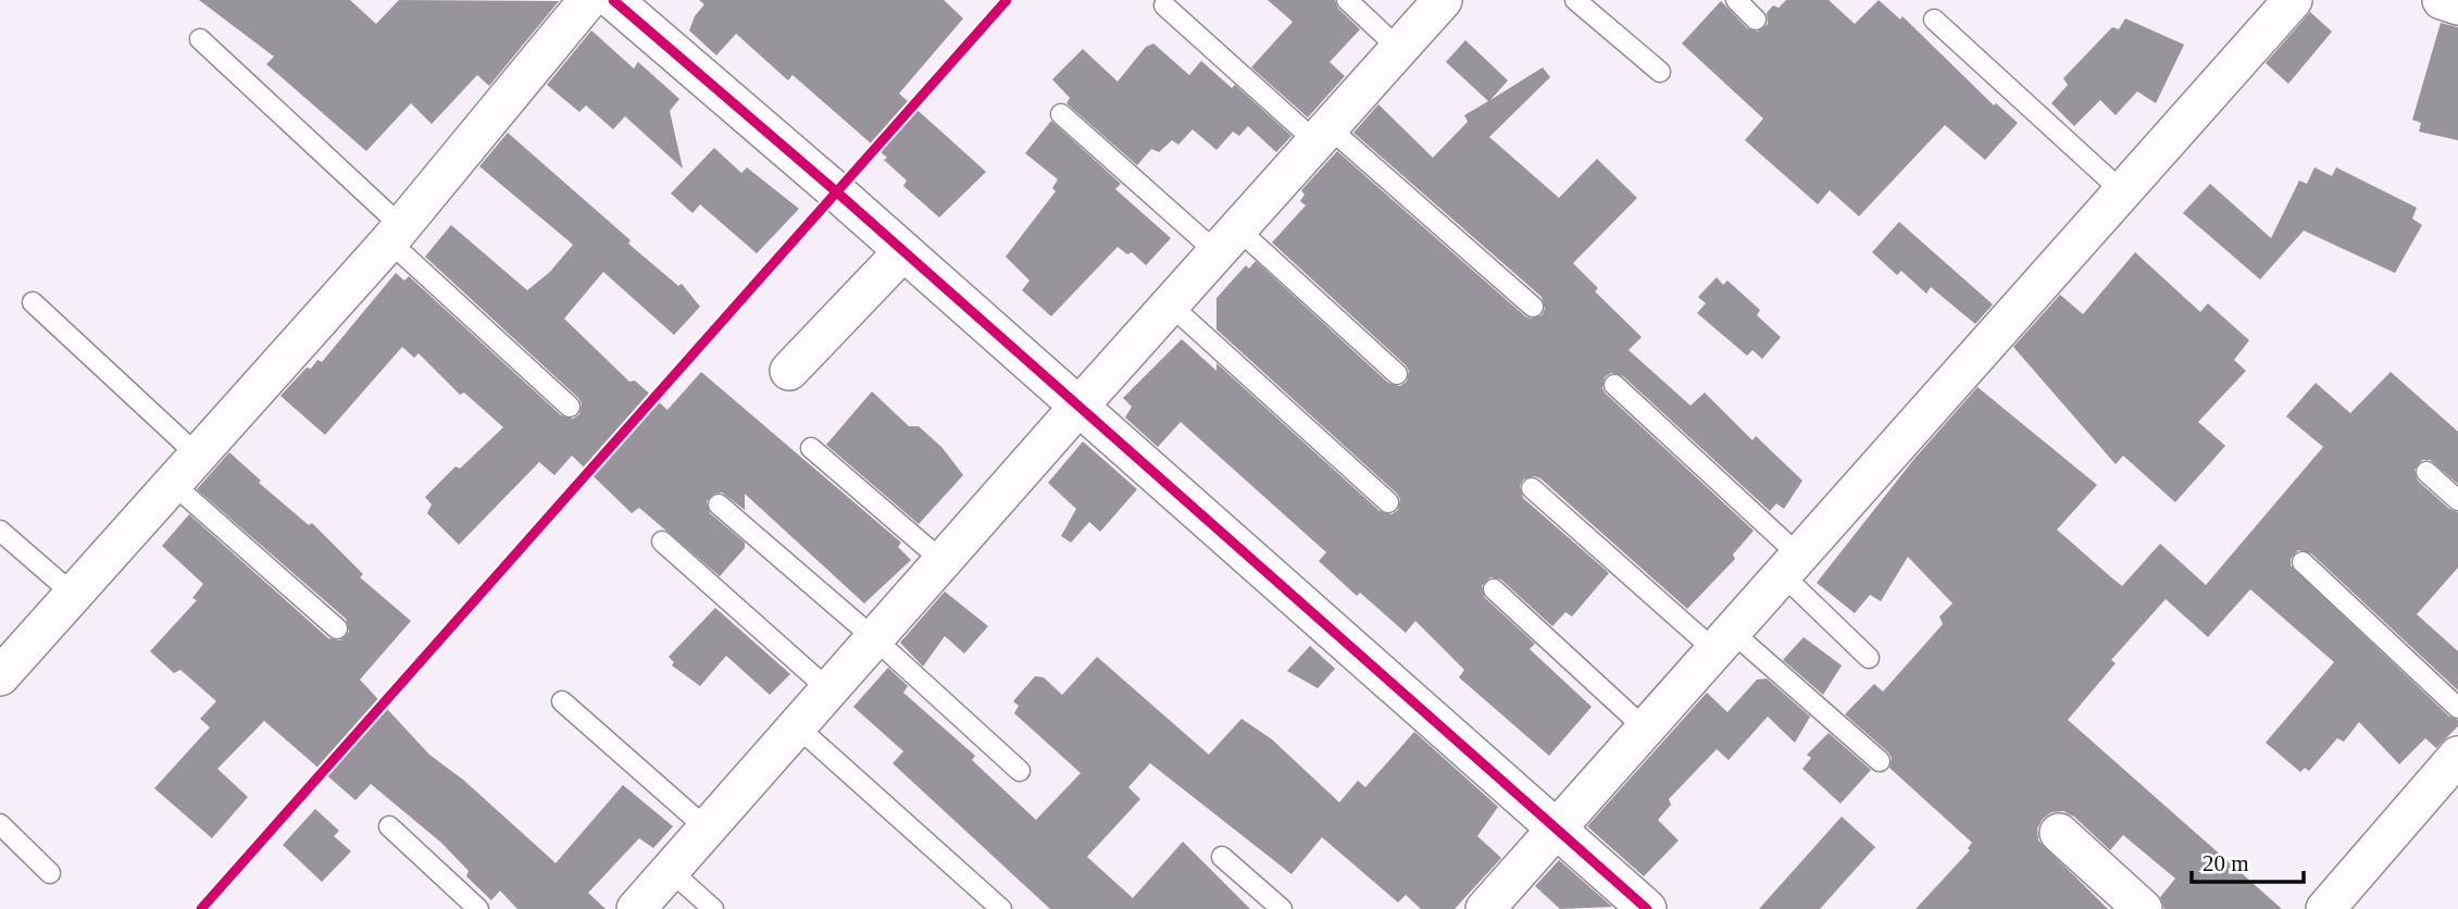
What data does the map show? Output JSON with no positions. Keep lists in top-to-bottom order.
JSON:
{
  "scale_bar": "20 m"
}
